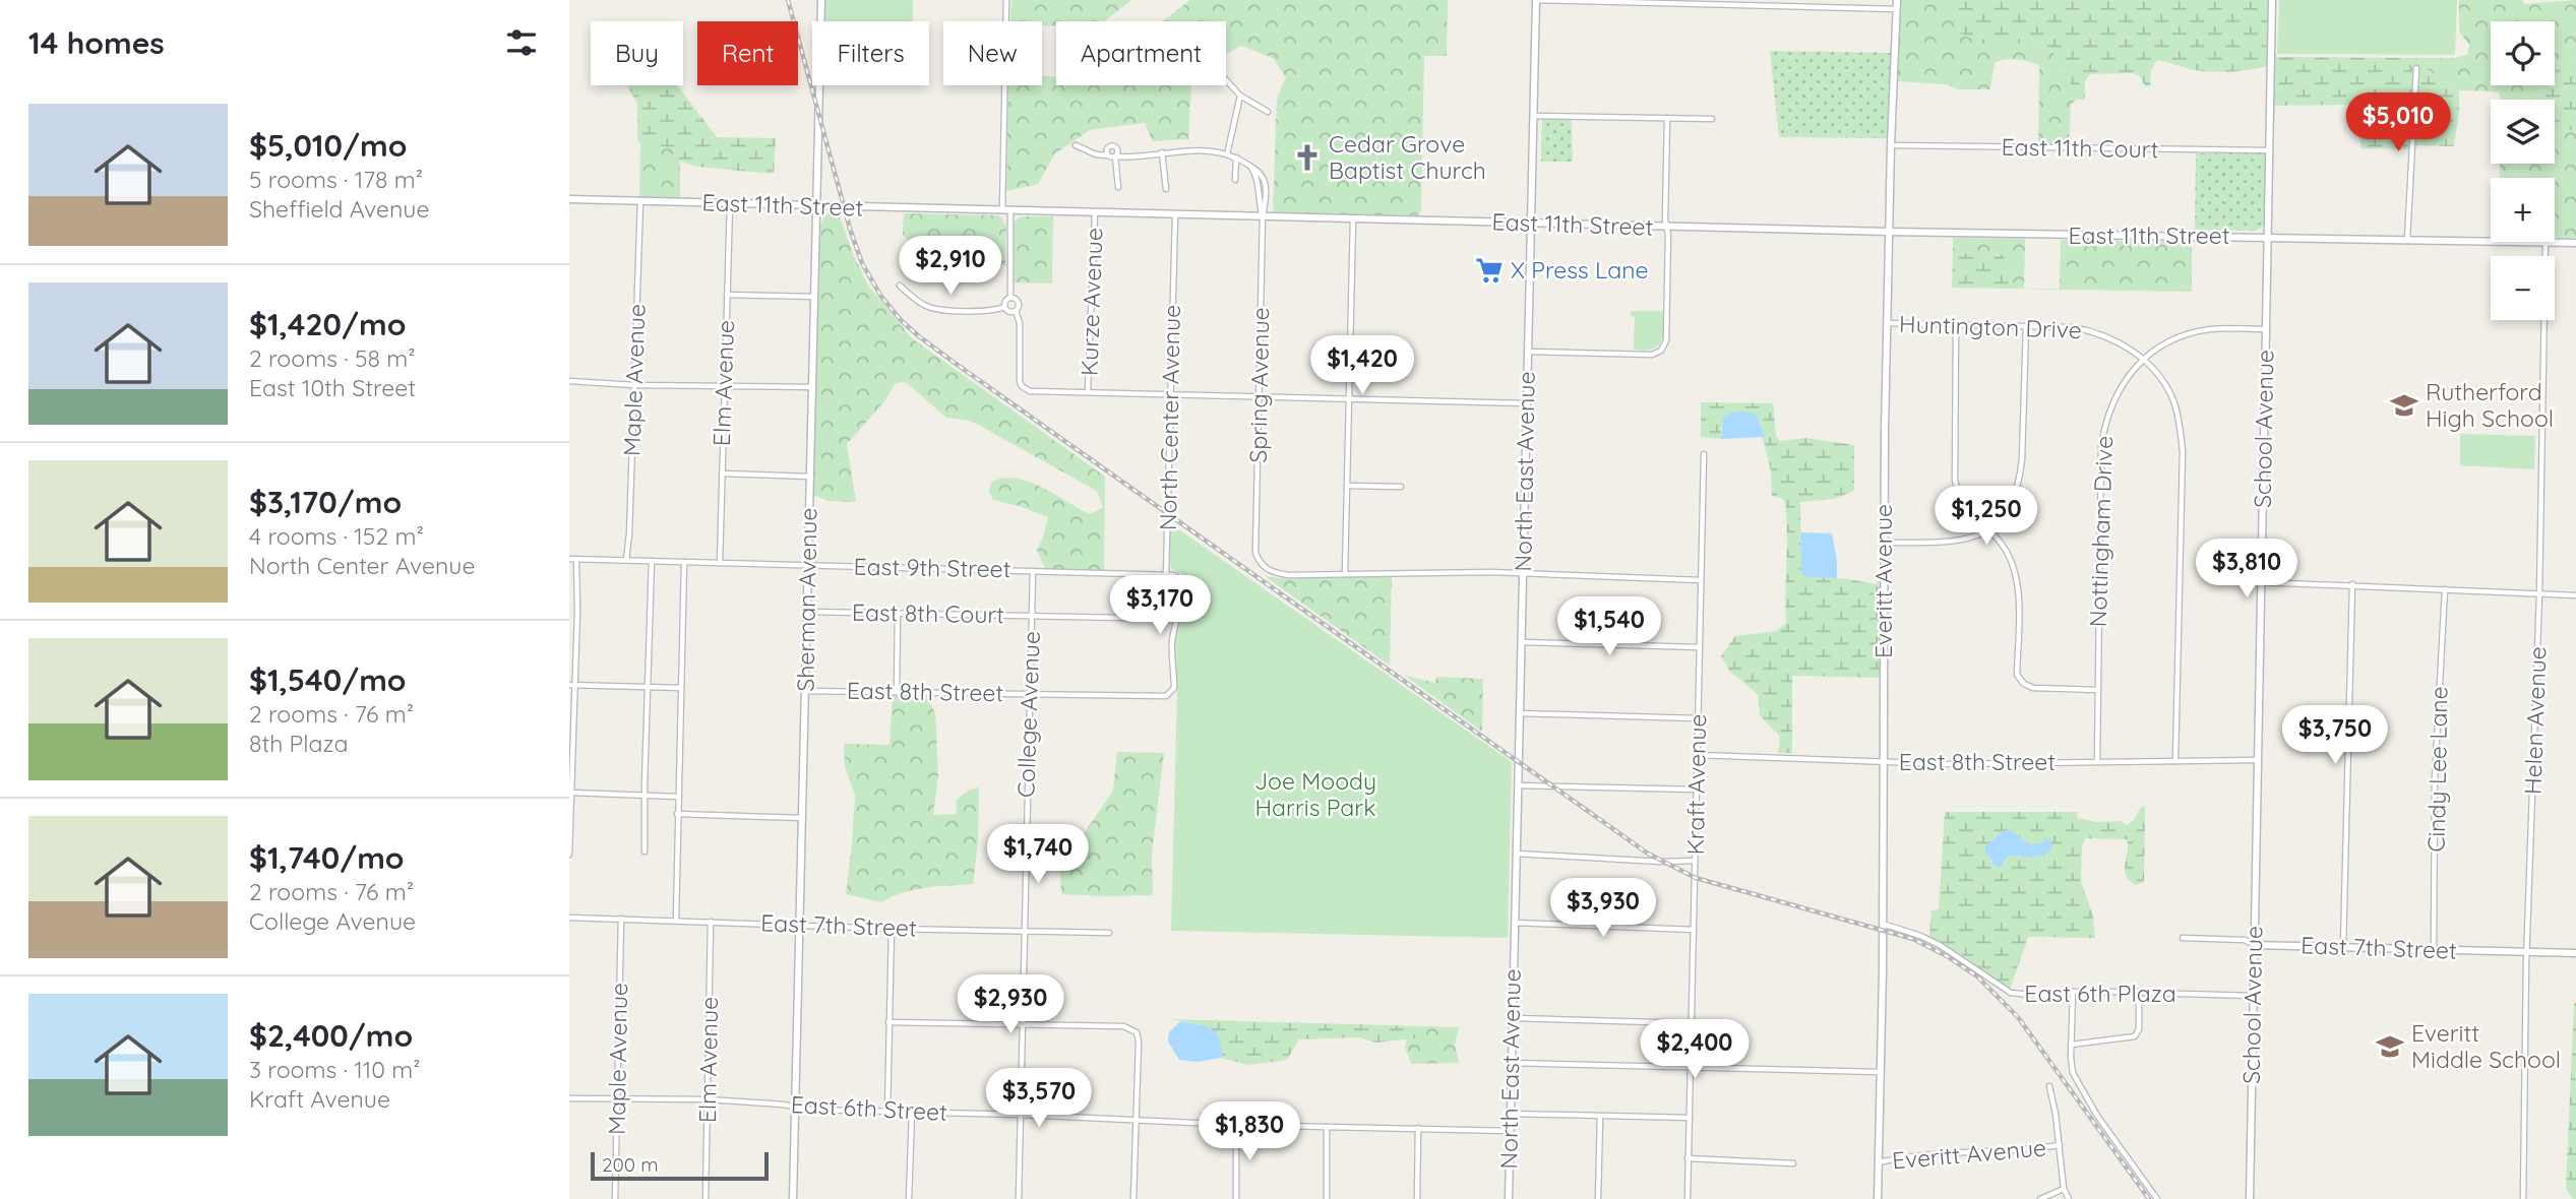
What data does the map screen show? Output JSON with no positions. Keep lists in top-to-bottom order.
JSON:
{
  "streets": {
    "street": [
      "East 11th Court",
      "East 11th Street",
      "Kurze Avenue",
      "Huntington Drive",
      "Maple Avenue",
      "Elm Avenue",
      "Spring Avenue",
      "North Center Avenue",
      "School Avenue",
      "North East Avenue",
      "Nottingham Drive",
      "East 9th Street",
      "Everitt Avenue",
      "Sherman Avenue",
      "East 8th Court",
      "East 8th Street",
      "College Avenue",
      "Helen Avenue",
      "Cindy Lee Lane",
      "Kraft Avenue",
      "East 7th Street",
      "East 6th Plaza",
      "East 6th Street"
    ]
  },
  "crossings": [
    ["East 11th Court", "School Avenue"],
    ["East 11th Court", "Everitt Avenue"],
    ["East 11th Street", "Kurze Avenue"],
    ["East 11th Street", "Maple Avenue"],
    ["East 11th Street", "Elm Avenue"],
    ["East 11th Street", "Spring Avenue"],
    ["East 11th Street", "North Center Avenue"],
    ["East 11th Street", "School Avenue"],
    ["East 11th Street", "North East Avenue"],
    ["East 11th Street", "Everitt Avenue"],
    ["East 11th Street", "Sherman Avenue"],
    ["East 11th Street", "Helen Avenue"],
    ["Huntington Drive", "Nottingham Drive"],
    ["Huntington Drive", "Everitt Avenue"],
    ["Huntington Drive", "East 8th Street"],
    ["Maple Avenue", "East 9th Street"],
    ["Maple Avenue", "East 7th Street"],
    ["Maple Avenue", "East 6th Street"],
    ["Elm Avenue", "East 9th Street"],
    ["Elm Avenue", "East 7th Street"],
    ["Elm Avenue", "East 6th Street"],
    ["North Center Avenue", "East 9th Street"],
    ["North Center Avenue", "East 8th Court"],
    ["North Center Avenue", "East 8th Street"],
    ["School Avenue", "Nottingham Drive"],
    ["School Avenue", "East 8th Street"],
    ["School Avenue", "East 7th Street"],
    ["School Avenue", "East 6th Plaza"],
    ["North East Avenue", "East 6th Street"],
    ["Nottingham Drive", "East 8th Street"],
    ["East 9th Street", "Sherman Avenue"],
    ["East 9th Street", "College Avenue"],
    ["Everitt Avenue", "East 8th Street"],
    ["Everitt Avenue", "East 6th Plaza"],
    ["Sherman Avenue", "East 8th Court"],
    ["Sherman Avenue", "East 8th Street"],
    ["Sherman Avenue", "East 7th Street"],
    ["Sherman Avenue", "East 6th Street"],
    ["East 8th Court", "College Avenue"],
    ["East 8th Street", "College Avenue"],
    ["East 8th Street", "Kraft Avenue"],
    ["College Avenue", "East 7th Street"],
    ["College Avenue", "East 6th Street"],
    ["Helen Avenue", "East 7th Street"],
    ["Cindy Lee Lane", "East 7th Street"]
  ],
  "parks": ["Joe Moody Harris Park"],
  "places": {
    "church": ["Cedar Grove Baptist Church"],
    "supermarket": ["X Press Lane"],
    "school or university": ["Rutherford High School", "Everitt Middle School"]
  },
  "scale_bar": "200 m",
  "page": {
    "heading": "14 homes",
    "map_buttons": ["+", "−"],
    "chip": [
      "Buy",
      "Rent",
      "Filters",
      "New",
      "Apartment"
    ],
    "list": [
      {
        "name": "$5,010/mo",
        "note": "5 rooms · 178 m² · Sheffield Avenue"
      },
      {
        "name": "$1,420/mo",
        "note": "2 rooms · 58 m² · East 10th Street"
      },
      {
        "name": "$3,170/mo",
        "note": "4 rooms · 152 m² · North Center Avenue"
      },
      {
        "name": "$1,540/mo",
        "note": "2 rooms · 76 m² · 8th Plaza"
      },
      {
        "name": "$1,740/mo",
        "note": "2 rooms · 76 m² · College Avenue"
      },
      {
        "name": "$2,400/mo",
        "note": "3 rooms · 110 m² · Kraft Avenue"
      }
    ],
    "price": [
      "$5,010",
      "$2,910",
      "$1,420",
      "$1,250",
      "$3,810",
      "$3,170",
      "$1,540",
      "$3,750",
      "$1,740",
      "$3,930",
      "$2,930",
      "$2,400",
      "$3,570",
      "$1,830"
    ],
    "scale": "200 m"
  }
}
